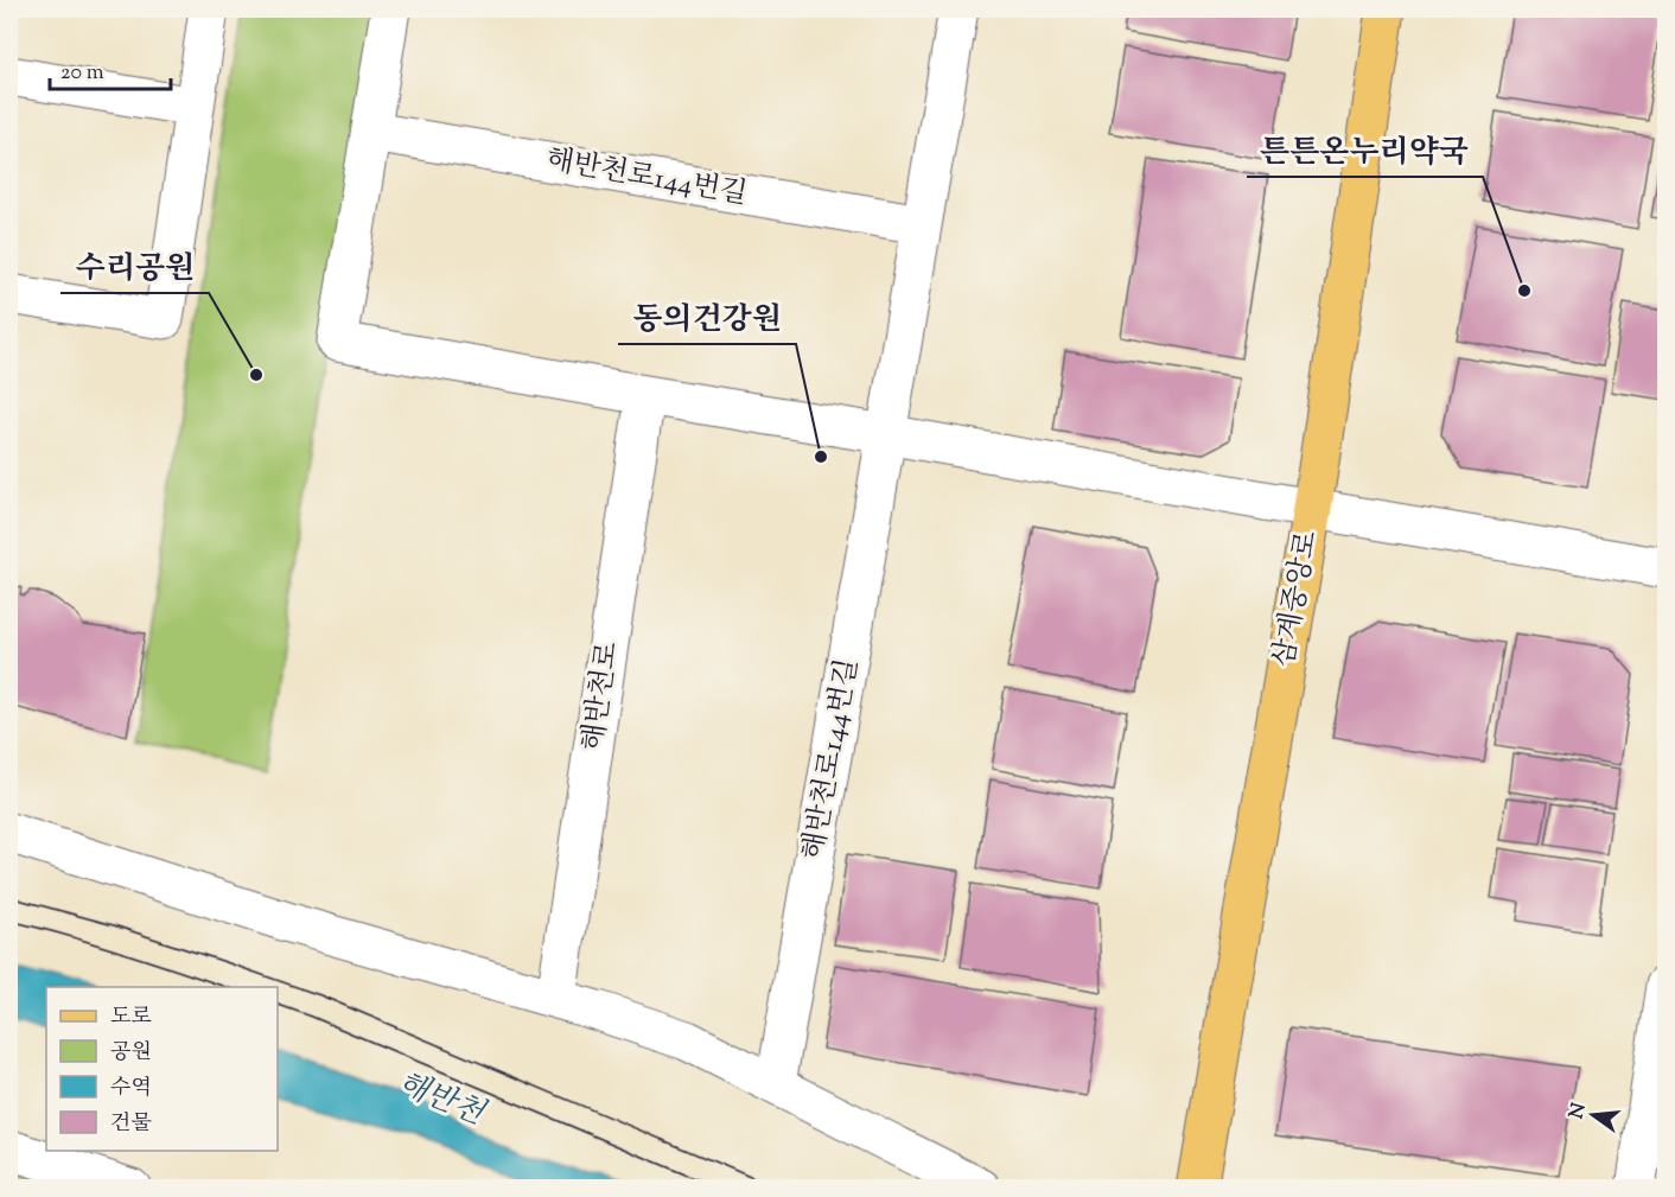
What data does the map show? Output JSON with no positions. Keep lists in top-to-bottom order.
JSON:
{
  "streets": {
    "main road": ["삼계중앙로"],
    "street": ["해반천로144번길", "해반천로"]
  },
  "water": ["해반천"],
  "places": ["튼튼온누리약국", "수리공원", "동의건강원"],
  "legend": [
    "도로",
    "공원",
    "수역",
    "건물"
  ],
  "scale_bar": "20 m",
  "north": "left"
}
